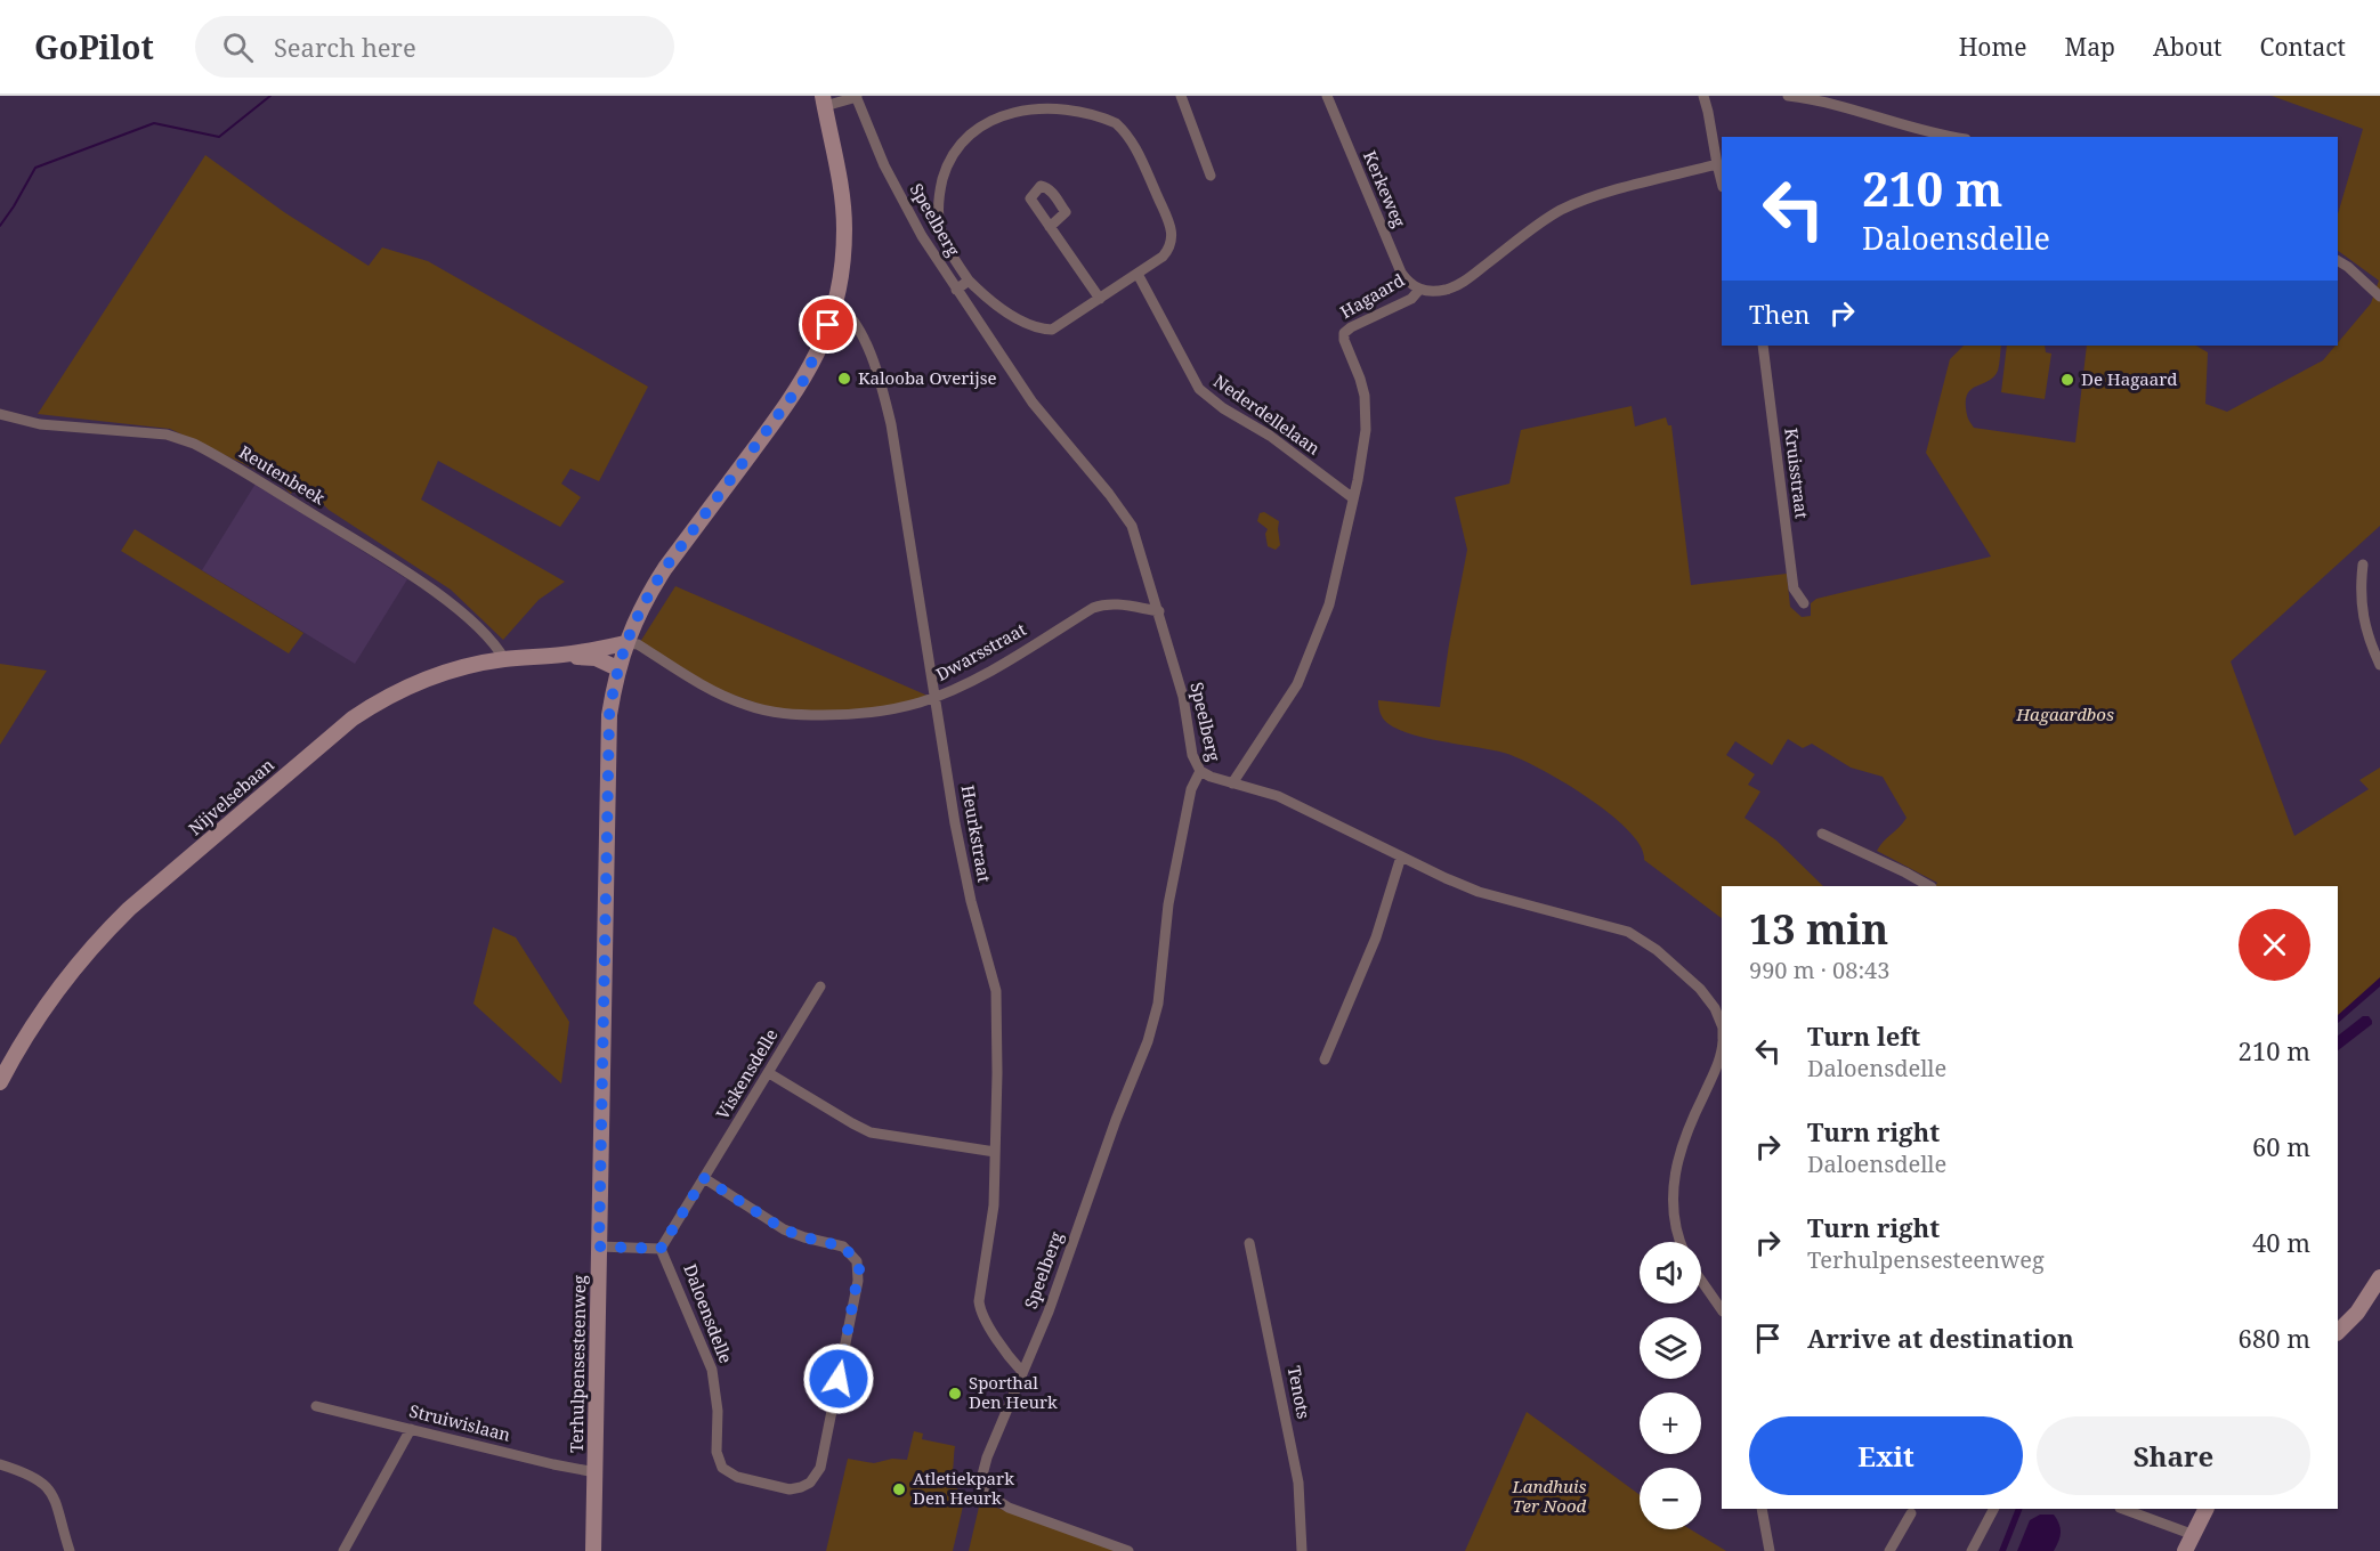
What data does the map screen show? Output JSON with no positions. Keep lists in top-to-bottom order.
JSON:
{
  "streets": {
    "main road": ["Nijvelsebaan", "Terhulpensesteenweg"],
    "street": [
      "Kerkeweg",
      "Speelberg",
      "Hagaard",
      "Nederdellelaan",
      "Kruisstraat",
      "Reutenbeek",
      "Dwarsstraat",
      "Heurkstraat",
      "Viskensdelle",
      "Daloensdelle",
      "Tenots",
      "Struiwislaan"
    ]
  },
  "crossings": [
    ["Kerkeweg", "Hagaard"],
    ["Speelberg", "Dwarsstraat"],
    ["Speelberg", "Heurkstraat"],
    ["Speelberg", "Terhulpensesteenweg"],
    ["Hagaard", "Nederdellelaan"],
    ["Reutenbeek", "Nijvelsebaan"],
    ["Dwarsstraat", "Nijvelsebaan"],
    ["Dwarsstraat", "Heurkstraat"],
    ["Dwarsstraat", "Terhulpensesteenweg"],
    ["Nijvelsebaan", "Terhulpensesteenweg"],
    ["Heurkstraat", "Terhulpensesteenweg"],
    ["Viskensdelle", "Daloensdelle"],
    ["Terhulpensesteenweg", "Struiwislaan"]
  ],
  "parks": ["Hagaardbos", "Landhuis Ter Nood"],
  "places": [
    "Kalooba Overijse",
    "De Hagaard",
    "Sporthal Den Heurk",
    "Atletiekpark Den Heurk"
  ],
  "page": {
    "header": "GoPilot",
    "search": "Search here",
    "nav": [
      "Home",
      "Map",
      "About",
      "Contact"
    ],
    "turn": ["210 m", "Daloensdelle"],
    "then": "Then",
    "heading": ["13 min", "990 m · 08:43"],
    "list": [
      {
        "name": "Turn left",
        "note": "Daloensdelle",
        "value": "210 m"
      },
      {
        "name": "Turn right",
        "note": "Daloensdelle",
        "value": "60 m"
      },
      {
        "name": "Turn right",
        "note": "Terhulpensesteenweg",
        "value": "40 m"
      },
      {
        "name": "Arrive at destination",
        "value": "680 m"
      }
    ],
    "map_buttons": ["+", "−"],
    "buttons": ["Exit", "Share"]
  }
}
